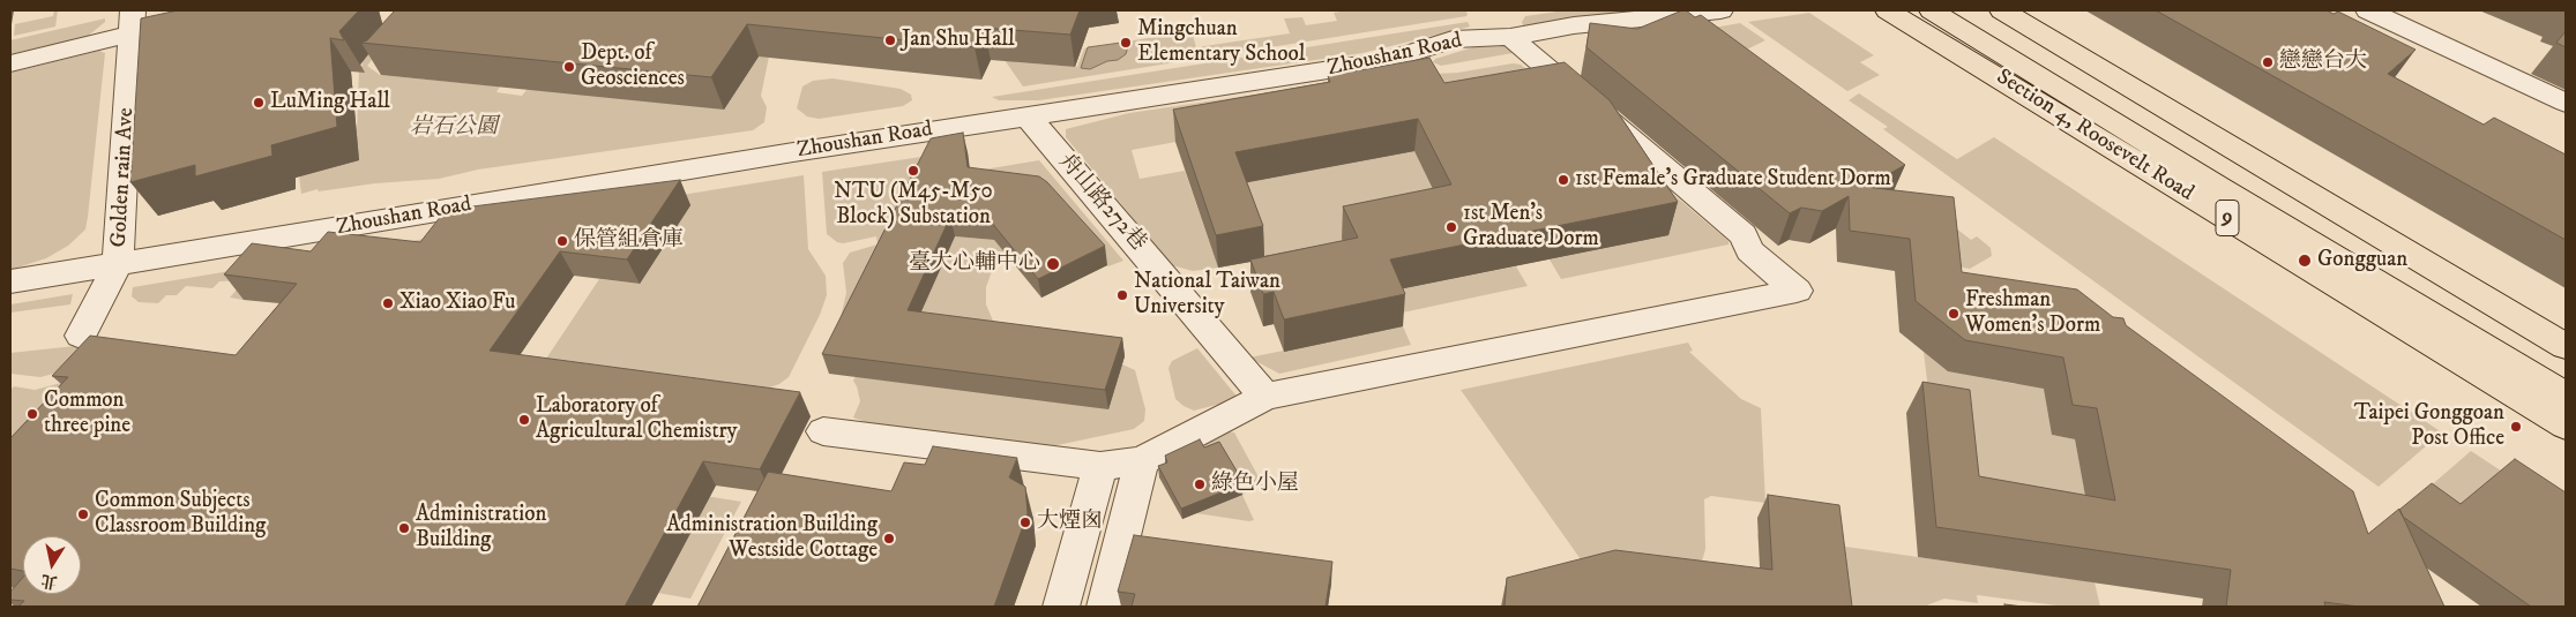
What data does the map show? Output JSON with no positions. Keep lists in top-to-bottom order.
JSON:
{
  "streets": {
    "main road": ["Section 4, Roosevelt Road", "9"],
    "street": ["Zhoushan Road", "Golden rain Ave", "舟山路272巷"]
  },
  "crossings": [
    ["Zhoushan Road", "Golden rain Ave"],
    ["Zhoushan Road", "舟山路272巷"]
  ],
  "parks": ["岩石公園"],
  "places": [
    "Jan Shu Hall",
    "Mingchuan Elementary School",
    "戀戀台大",
    "Dept. of Geosciences",
    "LuMing Hall",
    "NTU (M45-M50 Block) Substation",
    "1st Female's Graduate Student Dorm",
    "1st Men's Graduate Dorm",
    "保管組倉庫",
    "Gongguan",
    "臺大心輔中心",
    "National Taiwan University",
    "Xiao Xiao Fu",
    "Freshman Women's Dorm",
    "Common three pine",
    "Laboratory of Agricultural Chemistry",
    "Taipei Gonggoan Post Office",
    "綠色小屋",
    "Common Subjects Classroom Building",
    "大煙囪",
    "Administration Building",
    "Administration Building Westside Cottage"
  ],
  "north": "bottom"
}
